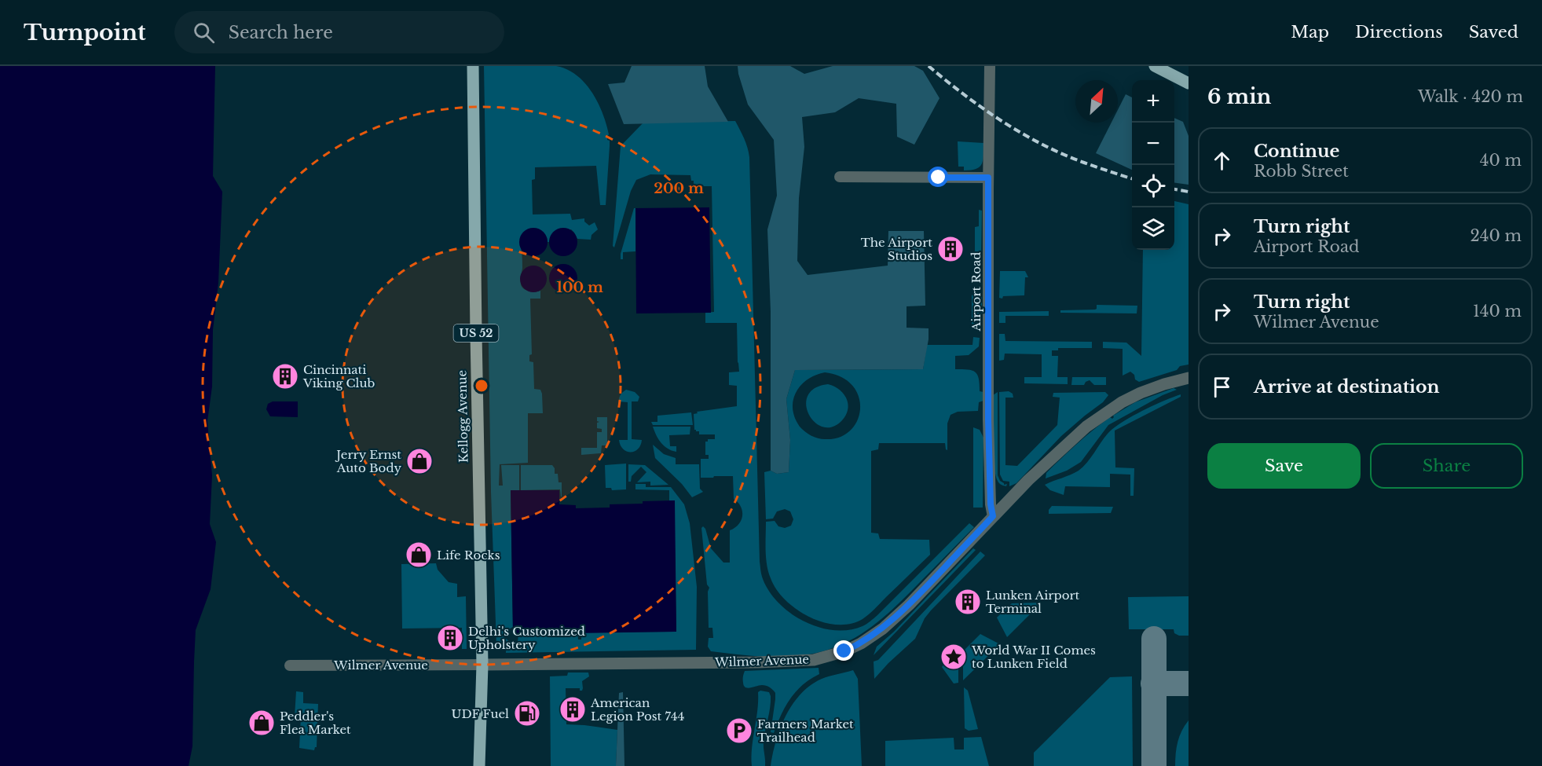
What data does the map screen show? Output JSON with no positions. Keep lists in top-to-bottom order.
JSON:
{
  "streets": {
    "main road": ["US 52", "Kellogg Avenue"],
    "street": ["Airport Road", "Wilmer Avenue"]
  },
  "crossings": [
    ["Airport Road", "Wilmer Avenue"],
    ["Kellogg Avenue", "Wilmer Avenue"]
  ],
  "places": {
    "building": [
      "The Airport Studios",
      "Cincinnati Viking Club",
      "Lunken Airport Terminal",
      "Delhi's Customized Upholstery",
      "American Legion Post 744"
    ],
    "shop": ["Jerry Ernst Auto Body", "Life Rocks", "Peddler's Flea Market"],
    "place": ["World War II Comes to Lunken Field"],
    "fuel station": ["UDF Fuel"],
    "parking": ["Farmers Market Trailhead"]
  },
  "north": "top right",
  "page": {
    "header": "Turnpoint",
    "search": "Search here",
    "nav": ["Map", "Directions", "Saved"],
    "heading": ["6 min", "Walk · 420 m"],
    "map_buttons": ["+", "−"],
    "list": [
      ["Continue", "Robb Street", "40 m"],
      ["Turn right", "Airport Road", "240 m"],
      ["Turn right", "Wilmer Avenue", "140 m"],
      "Arrive at destination"
    ],
    "buttons": ["Save", "Share"]
  },
  "rings": ["200 m", "100 m"]
}
